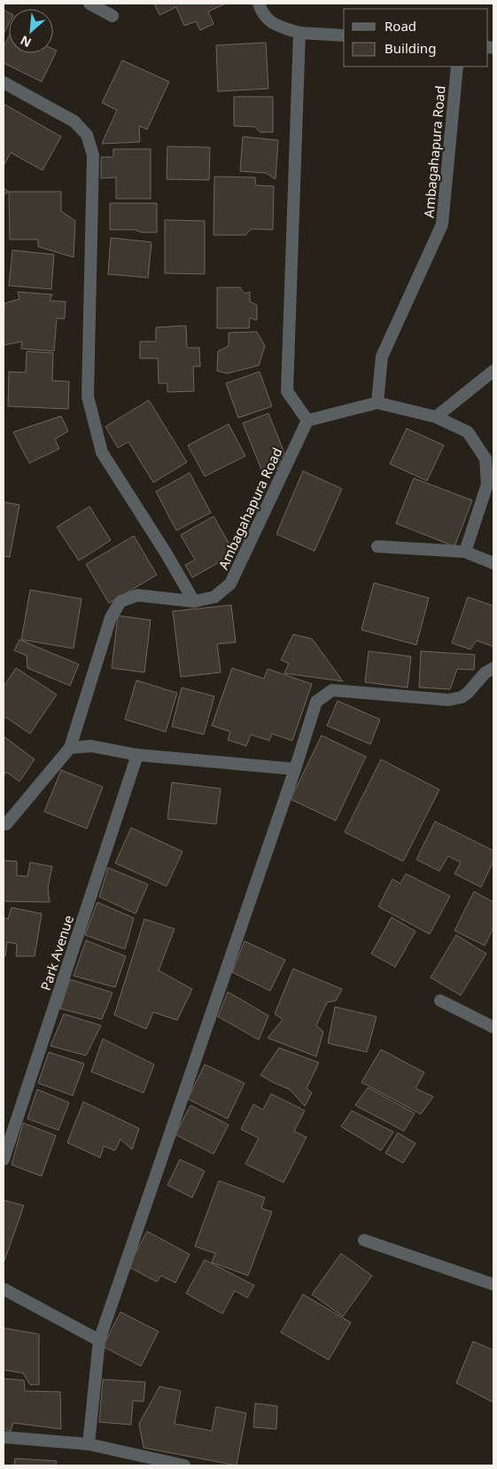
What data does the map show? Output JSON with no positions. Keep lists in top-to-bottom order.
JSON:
{
  "streets": {
    "street": ["Ambagahapura Road", "Park Avenue"]
  },
  "legend": ["Road", "Building"],
  "north": "bottom left"
}
